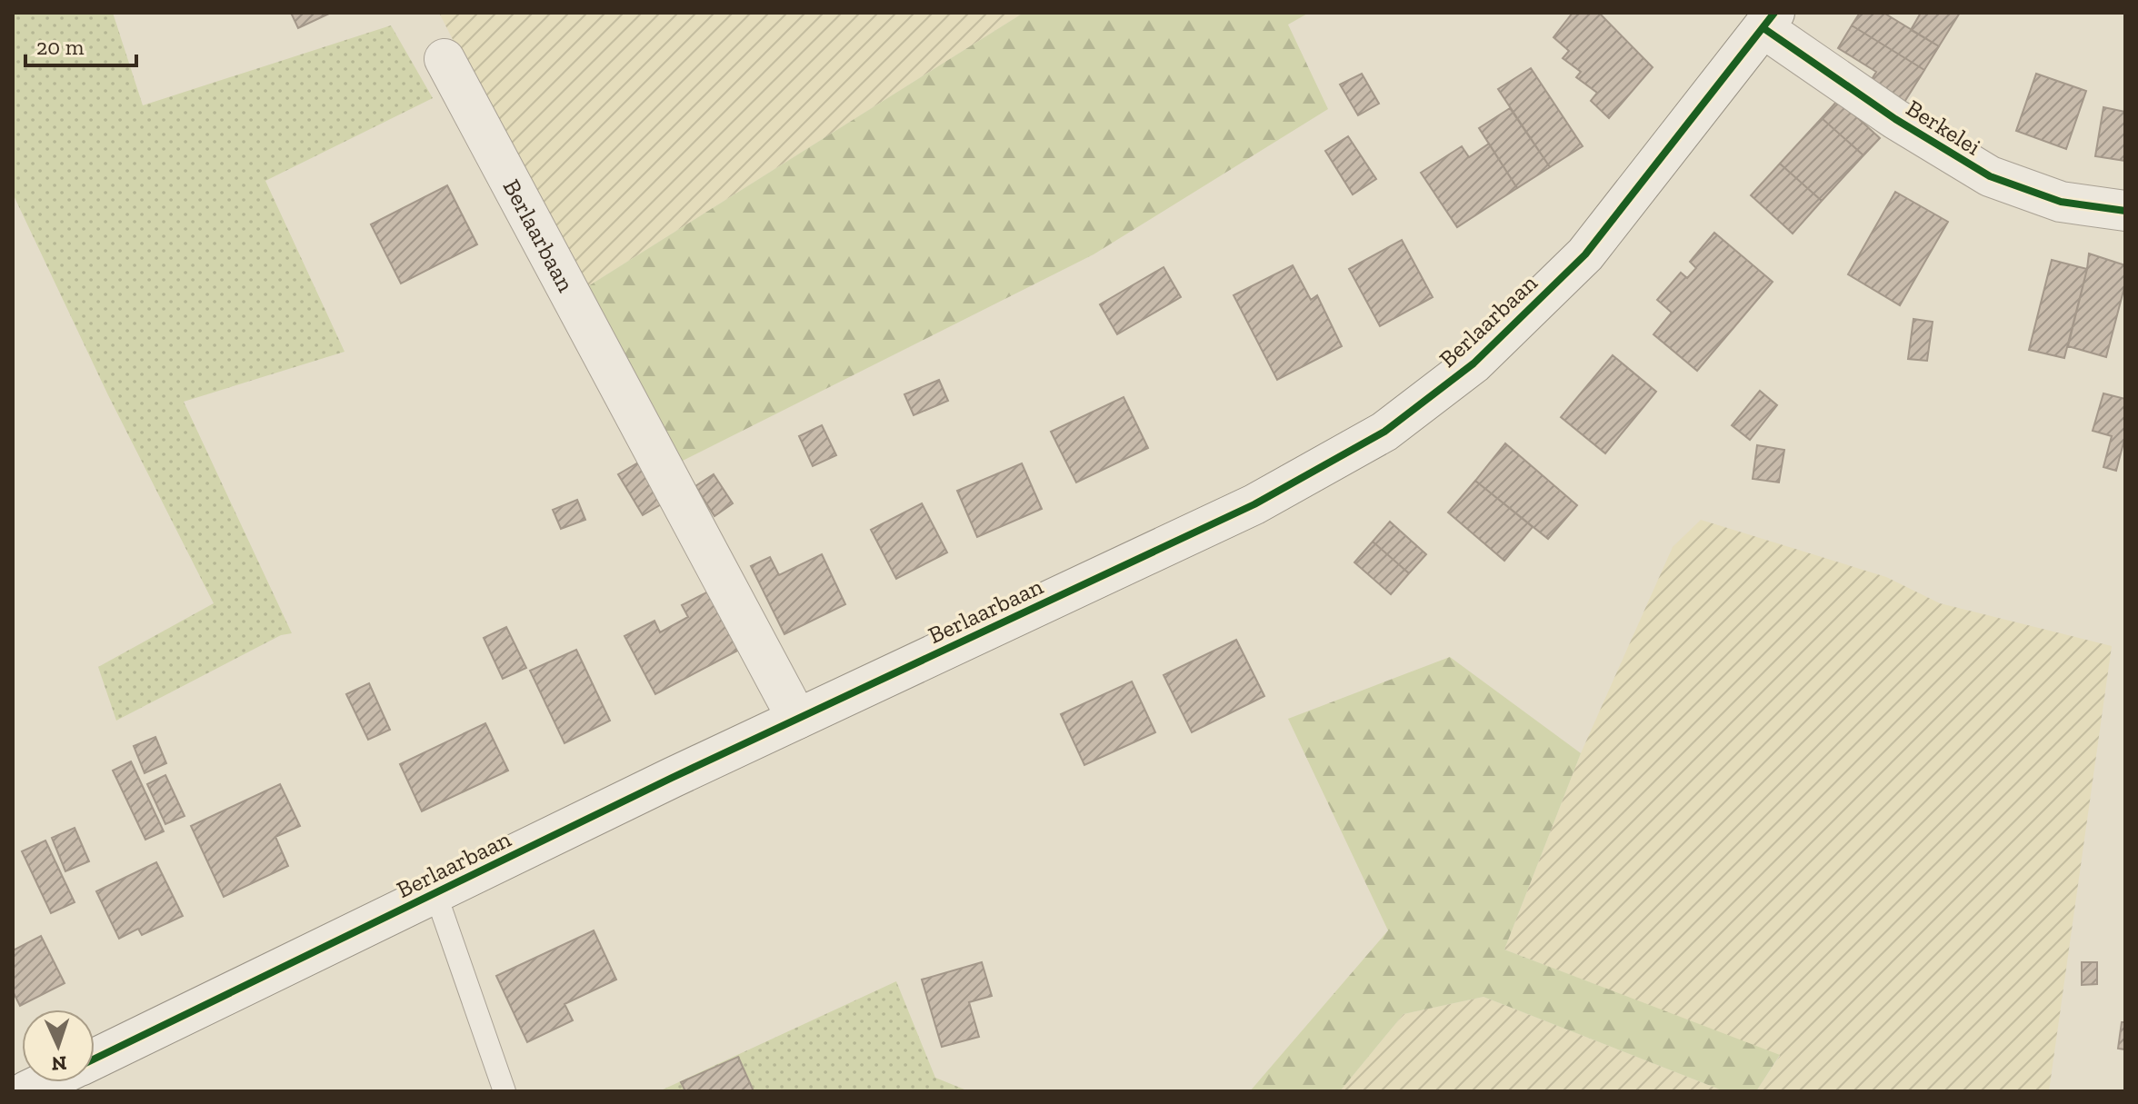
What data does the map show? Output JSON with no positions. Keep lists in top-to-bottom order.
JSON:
{
  "streets": {
    "street": ["Berkelei", "Berlaarbaan"]
  },
  "crossings": [
    ["Berkelei", "Berlaarbaan"]
  ],
  "scale_bar": "20 m",
  "north": "bottom"
}
